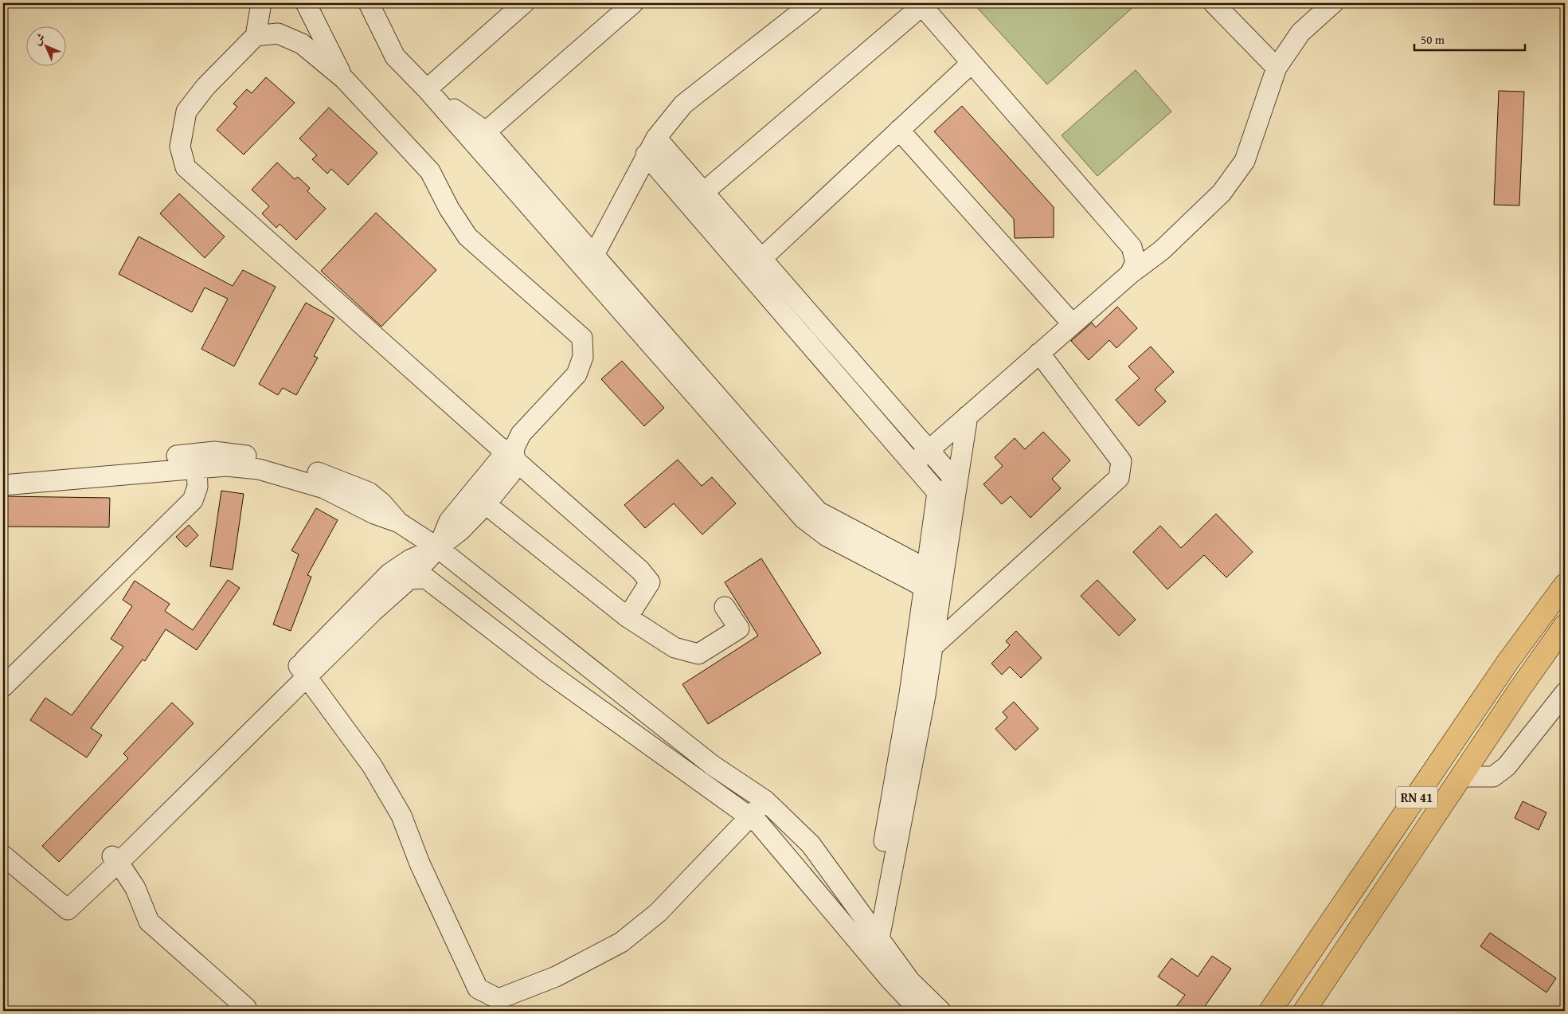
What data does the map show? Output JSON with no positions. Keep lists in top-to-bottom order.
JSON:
{
  "streets": {
    "highway": ["RN 41"]
  },
  "scale_bar": "50 m",
  "north": "top left"
}
